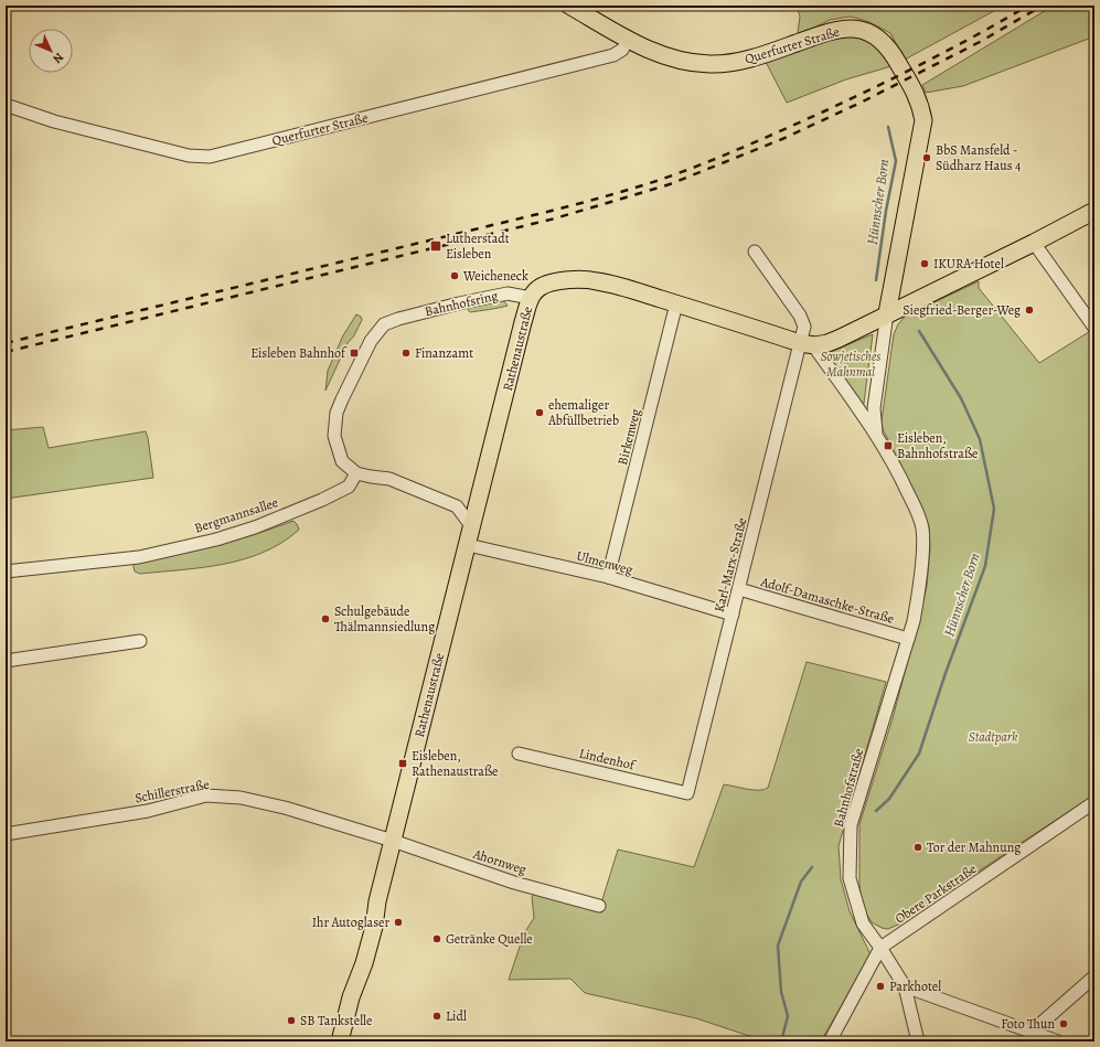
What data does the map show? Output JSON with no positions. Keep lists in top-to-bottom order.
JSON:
{
  "streets": {
    "main road": ["Querfurter Straße", "Rathenaustraße"],
    "street": [
      "Bahnhofsring",
      "Birkenweg",
      "Bergmannsallee",
      "Ulmenweg",
      "Karl-Marx-Straße",
      "Adolf-Damaschke-Straße",
      "Lindenhof",
      "Bahnhofstraße",
      "Schillerstraße",
      "Ahornweg",
      "Obere Parkstraße"
    ]
  },
  "crossings": [
    ["Querfurter Straße", "Bahnhofstraße"],
    ["Bahnhofsring", "Rathenaustraße"],
    ["Bahnhofsring", "Bergmannsallee"],
    ["Rathenaustraße", "Ulmenweg"],
    ["Rathenaustraße", "Schillerstraße"],
    ["Rathenaustraße", "Ahornweg"],
    ["Birkenweg", "Ulmenweg"],
    ["Ulmenweg", "Karl-Marx-Straße"],
    ["Karl-Marx-Straße", "Adolf-Damaschke-Straße"],
    ["Karl-Marx-Straße", "Lindenhof"],
    ["Karl-Marx-Straße", "Bahnhofstraße"],
    ["Adolf-Damaschke-Straße", "Bahnhofstraße"],
    ["Bahnhofstraße", "Obere Parkstraße"],
    ["Schillerstraße", "Ahornweg"]
  ],
  "water": ["Hünnscher Born"],
  "parks": ["Sowjetisches Mahnmal", "Stadtpark"],
  "places": {
    "other": [
      "BbS Mansfeld - Südharz Haus 4",
      "IKURA Hotel",
      "Weicheneck",
      "Siegfried-Berger-Weg",
      "Finanzamt",
      "ehemaliger Abfüllbetrieb",
      "Schulgebäude Thälmannsiedlung",
      "Tor der Mahnung",
      "Ihr Autoglaser",
      "Getränke Quelle",
      "Parkhotel",
      "Lidl",
      "SB Tankstelle",
      "Foto Thun"
    ],
    "transit": [
      "Lutherstadt Eisleben",
      "Eisleben Bahnhof",
      "Eisleben, Bahnhofstraße",
      "Eisleben, Rathenaustraße"
    ]
  },
  "north": "bottom right"
}
